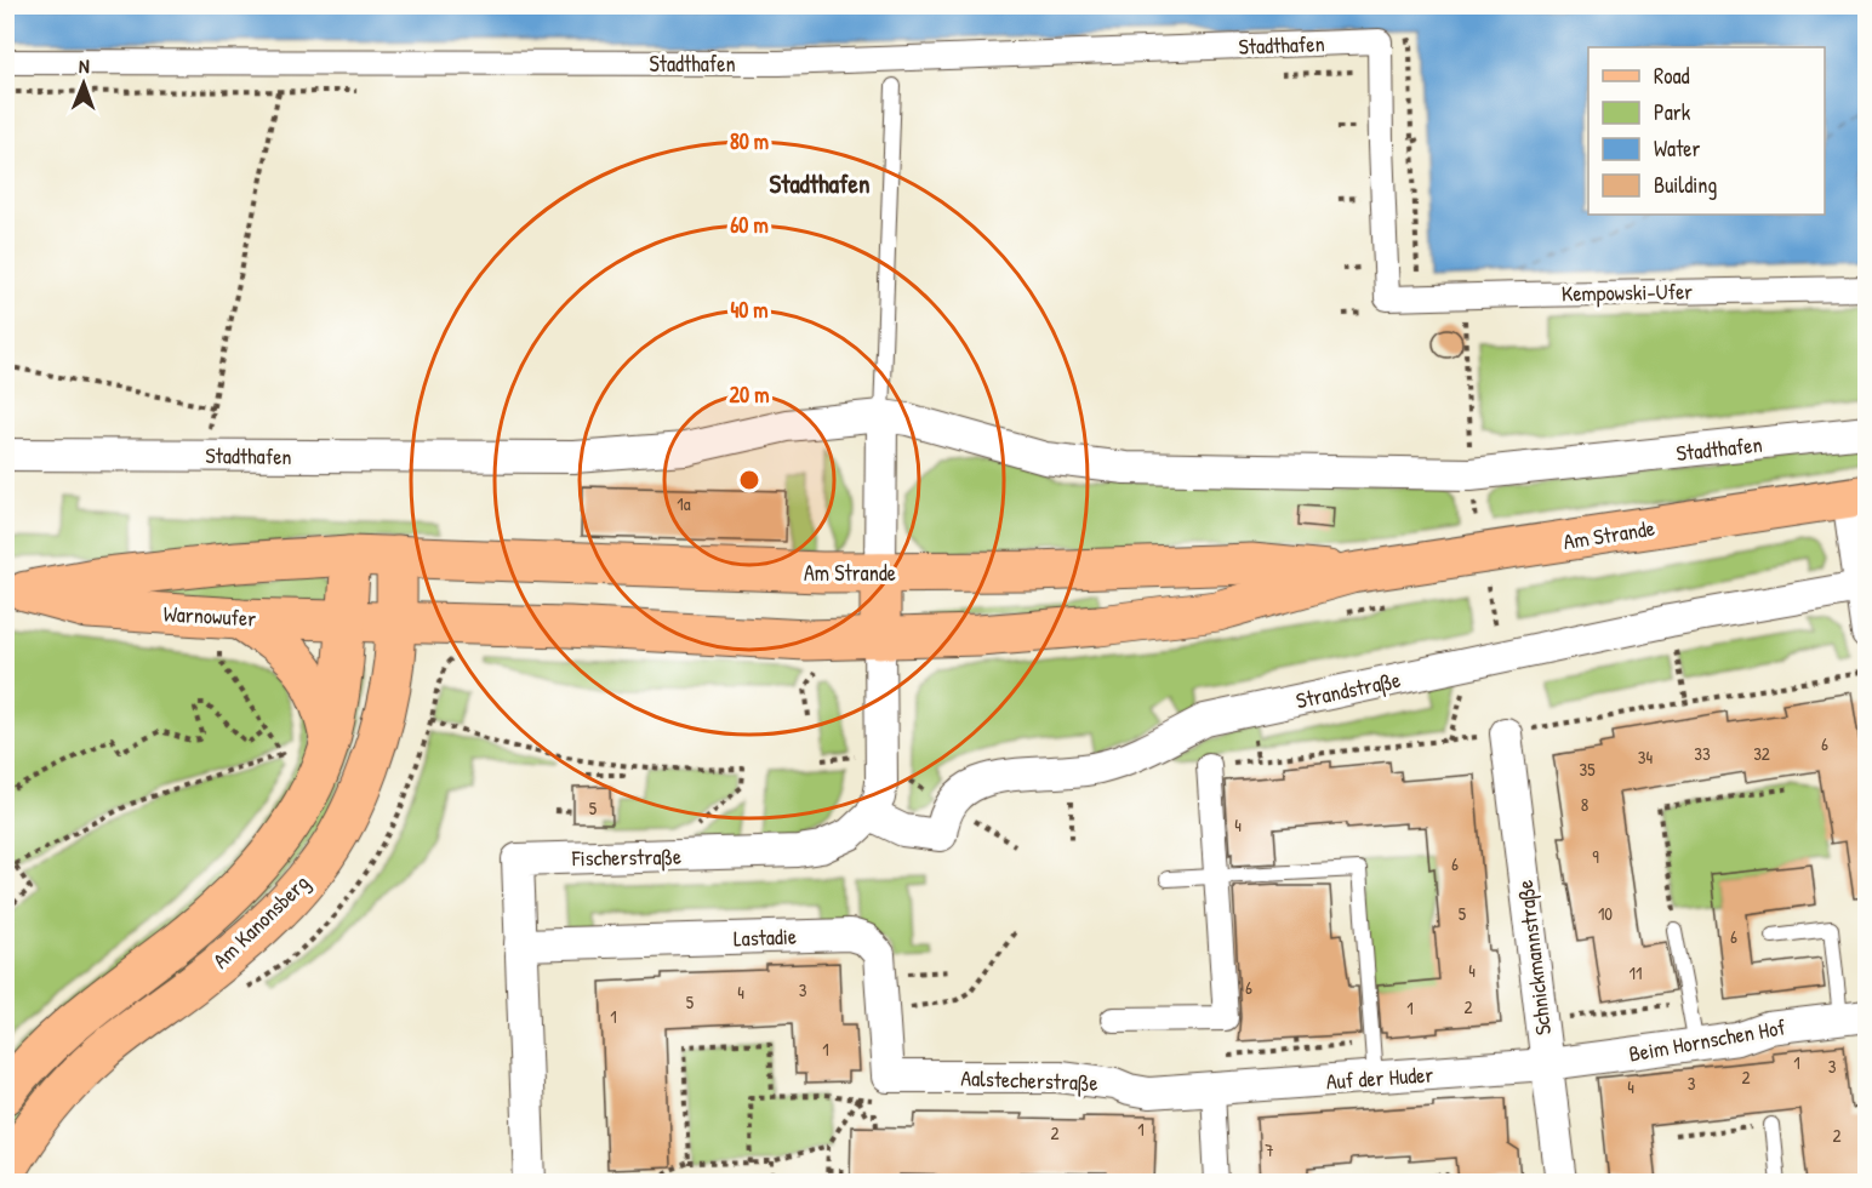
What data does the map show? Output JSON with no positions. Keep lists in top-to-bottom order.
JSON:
{
  "streets": {
    "main road": ["Am Strande", "Warnowufer", "Am Kanonsberg"],
    "street": [
      "Stadthafen",
      "Kempowski-Ufer",
      "Strandstraße",
      "Fischerstraße",
      "Lastadie",
      "Schnickmannstraße",
      "Beim Hornschen Hof",
      "Auf der Huder",
      "Aalstecherstraße"
    ]
  },
  "crossings": [
    ["Stadthafen", "Kempowski-Ufer"],
    ["Am Strande", "Warnowufer"],
    ["Am Strande", "Am Kanonsberg"],
    ["Warnowufer", "Am Kanonsberg"],
    ["Strandstraße", "Fischerstraße"],
    ["Fischerstraße", "Lastadie"],
    ["Lastadie", "Aalstecherstraße"],
    ["Schnickmannstraße", "Beim Hornschen Hof"],
    ["Schnickmannstraße", "Auf der Huder"],
    ["Beim Hornschen Hof", "Auf der Huder"],
    ["Auf der Huder", "Aalstecherstraße"]
  ],
  "districts": ["Stadthafen"],
  "house_numbers": [
    "1a",
    "6",
    "33",
    "32",
    "34",
    "35",
    "8",
    "5",
    "4",
    "9",
    "6",
    "5",
    "10",
    "6",
    "4",
    "11",
    "6",
    "3",
    "4",
    "5",
    "2",
    "1",
    "1",
    "1",
    "1",
    "3",
    "2",
    "3",
    "4",
    "1",
    "2",
    "2",
    "7"
  ],
  "legend": [
    "Road",
    "Park",
    "Water",
    "Building"
  ],
  "north": "top",
  "rings": [
    "80 m",
    "60 m",
    "40 m",
    "20 m"
  ]
}
